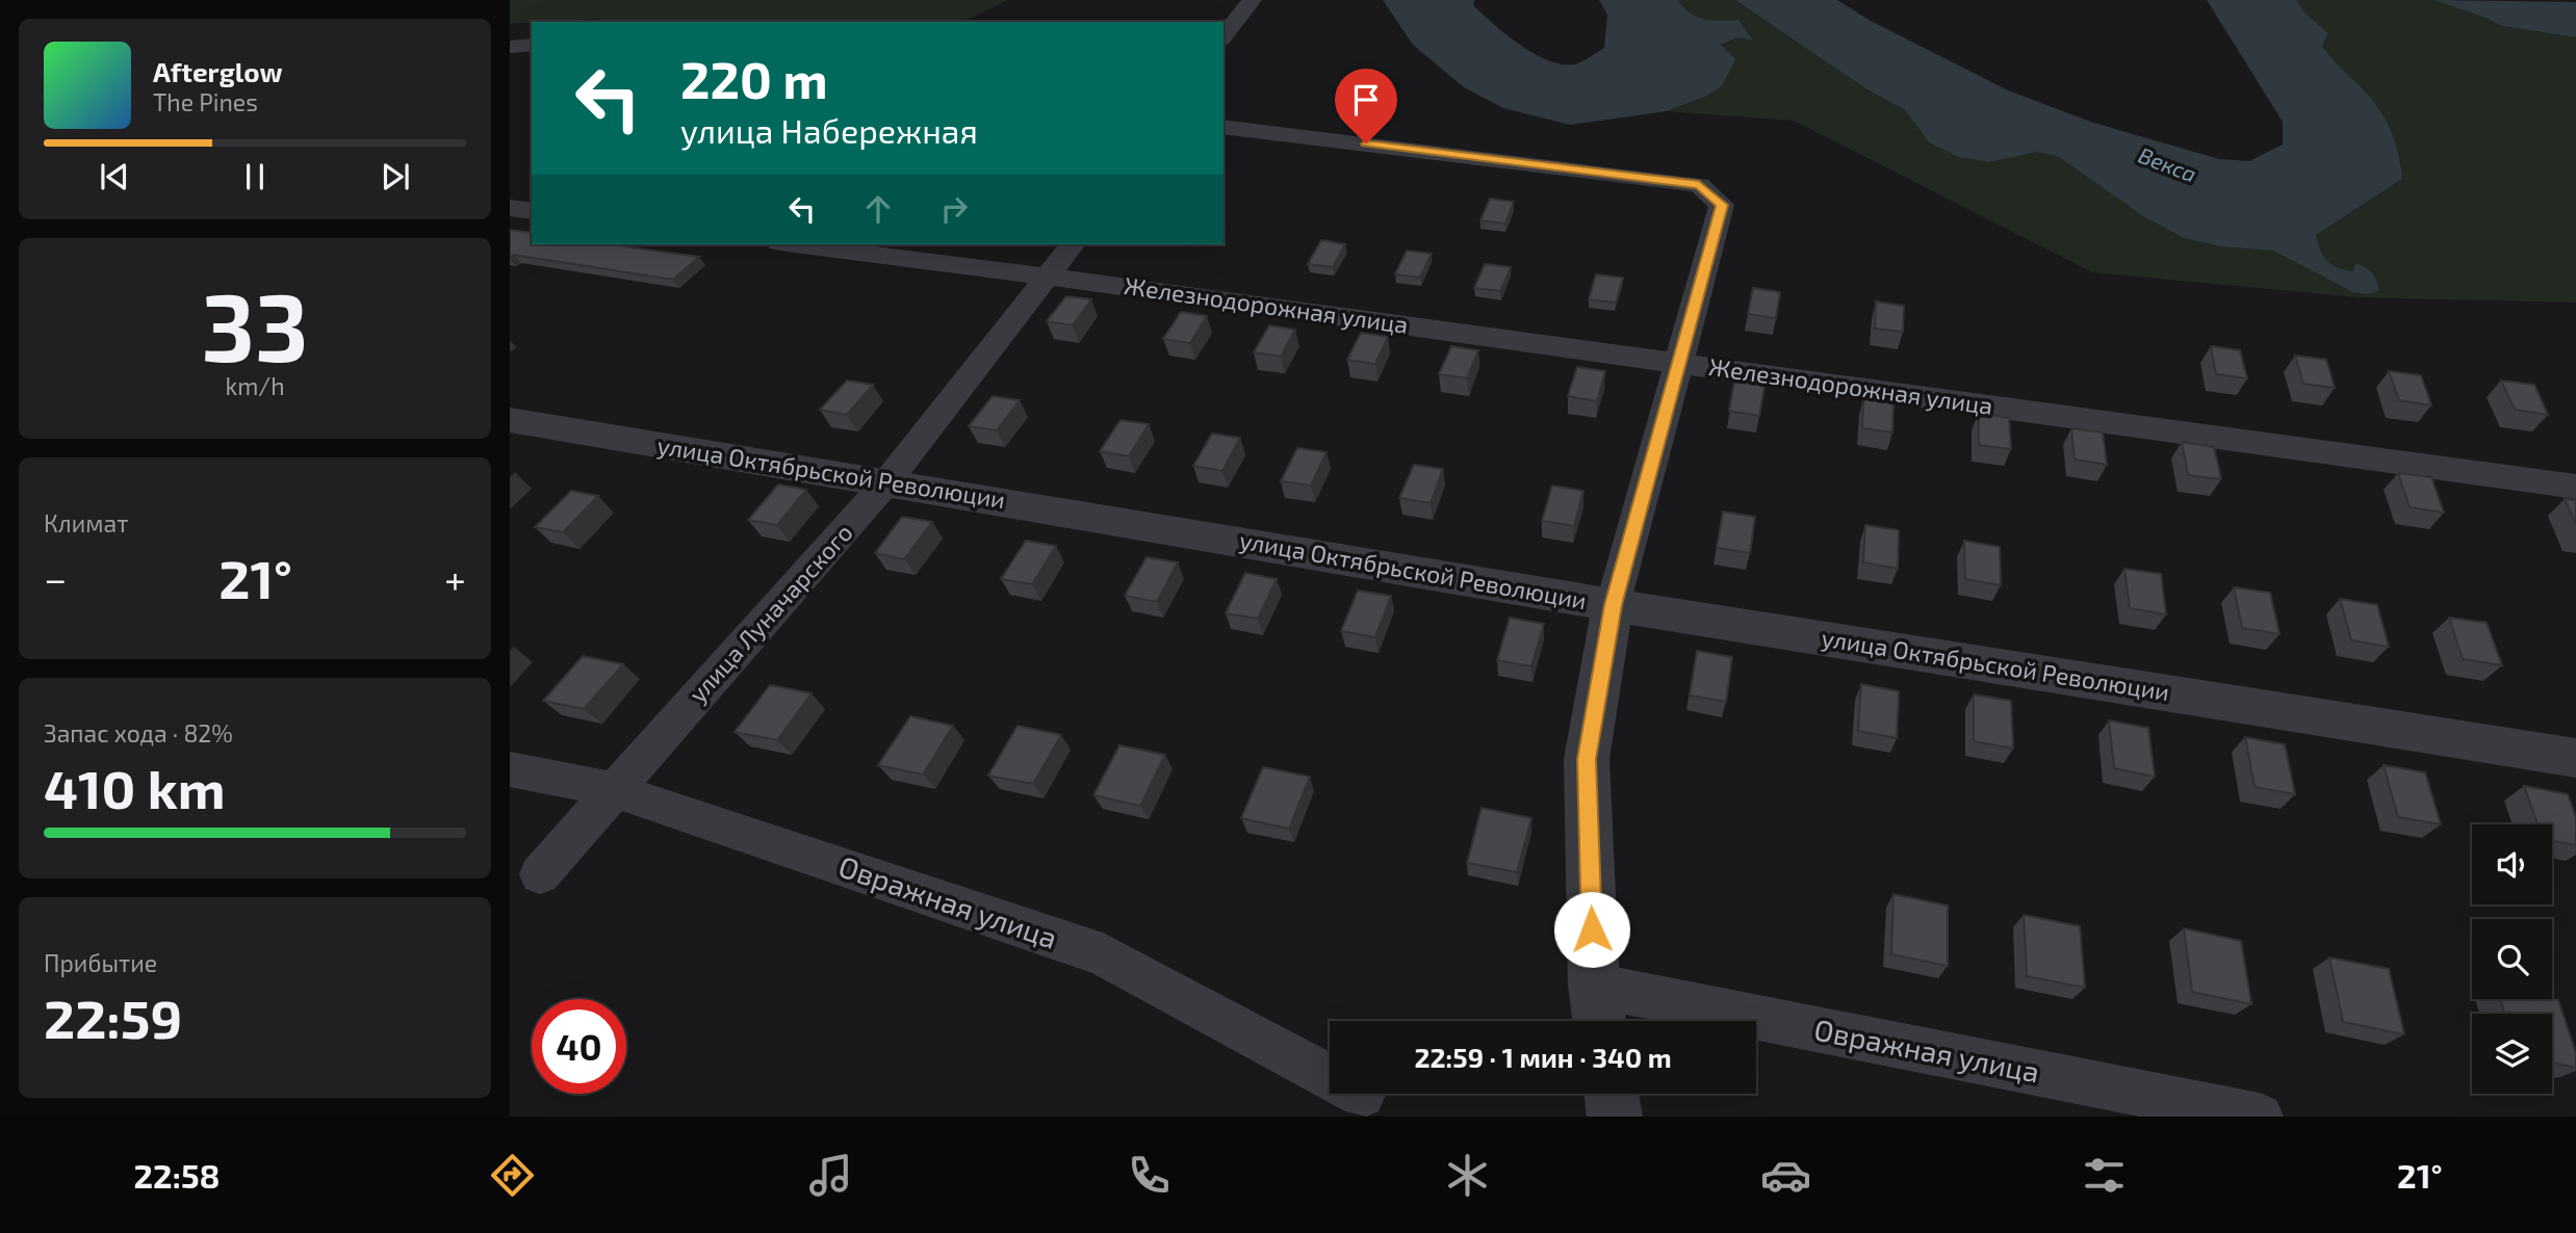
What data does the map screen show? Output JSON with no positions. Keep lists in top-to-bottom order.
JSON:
{
  "streets": {
    "street": [
      "Железнодорожная улица",
      "улица Октябрьской Революции",
      "улица Луначарского",
      "Овражная улица"
    ]
  },
  "crossings": [
    ["Железнодорожная улица", "улица Луначарского"],
    ["улица Октябрьской Революции", "улица Луначарского"],
    ["улица Луначарского", "Овражная улица"]
  ],
  "water": ["Векса"],
  "page": {
    "turn": ["220 m", "улица Набережная"],
    "song": ["Afterglow", "The Pines"],
    "tile": [
      ["33", "km/h"],
      "Климат",
      ["Запас хода · 82%", "410 km"],
      ["Прибытие", "22:59"]
    ],
    "heat": ["−", "21°", "+"],
    "limit": "40",
    "trip": "22:59 · 1 мин · 340 m",
    "tabs": ["22:58", "21°"]
  }
}
